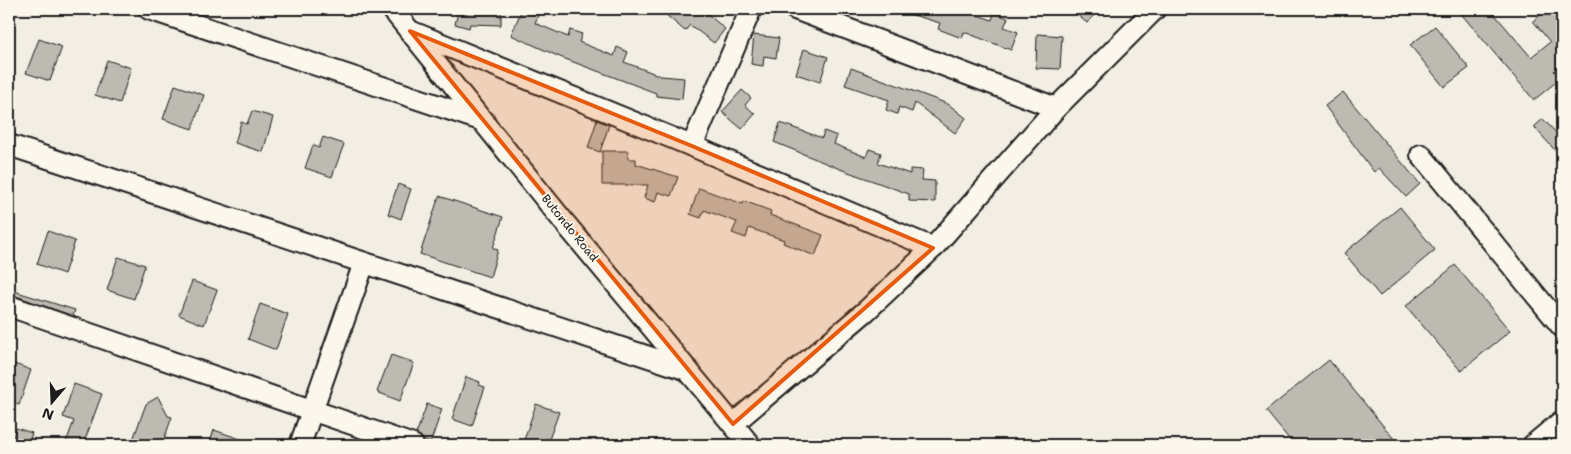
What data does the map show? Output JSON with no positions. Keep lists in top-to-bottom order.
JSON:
{
  "streets": {
    "street": ["Butondo Road"]
  },
  "north": "bottom"
}
